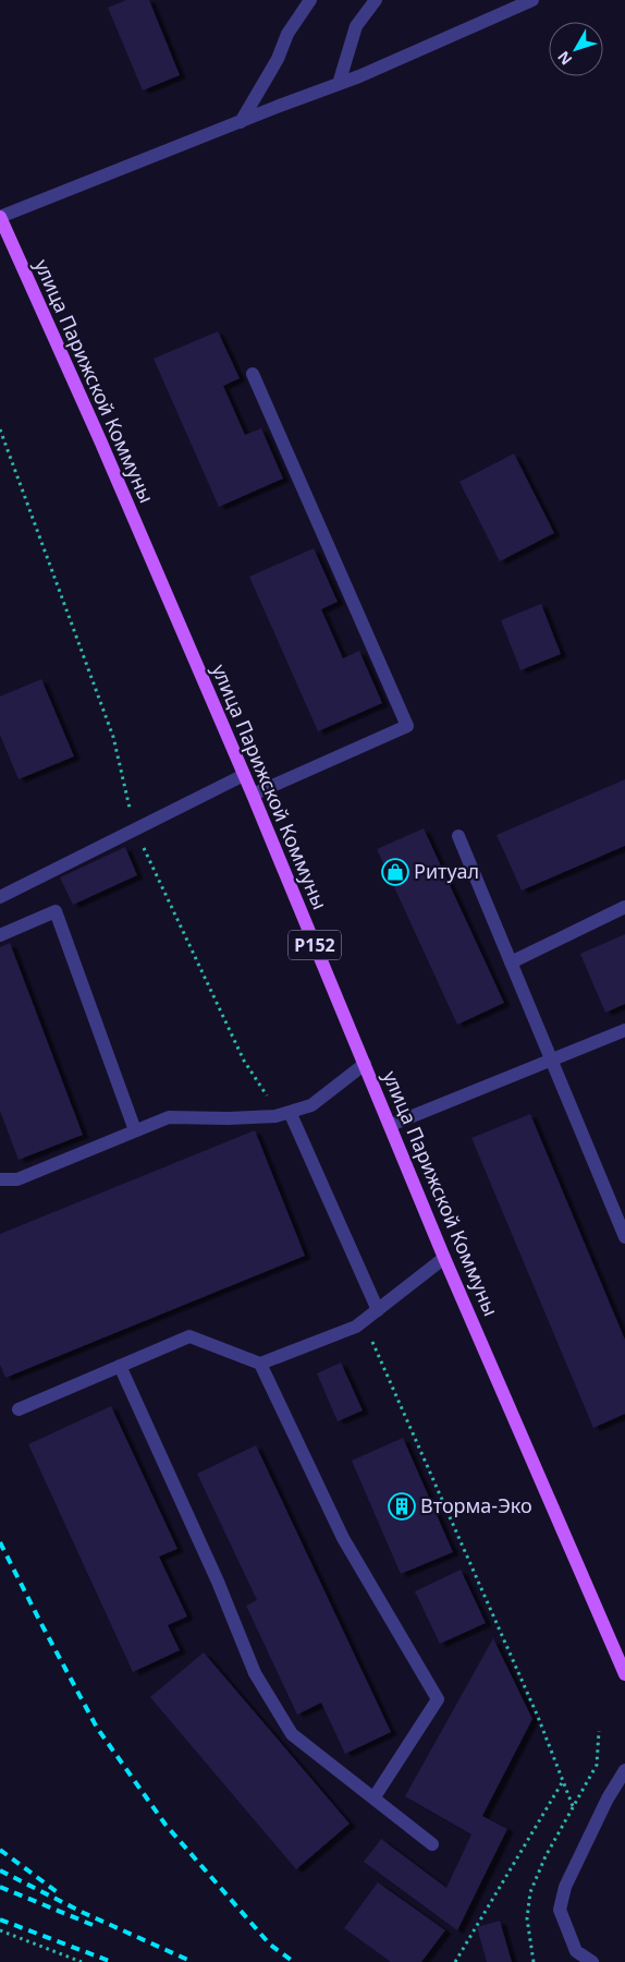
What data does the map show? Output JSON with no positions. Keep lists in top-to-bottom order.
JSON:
{
  "streets": {
    "main road": ["улица Парижской Коммуны", "Р152"]
  },
  "places": {
    "shop": ["Ритуал"],
    "building": ["Вторма-Эко"]
  },
  "north": "bottom left"
}
